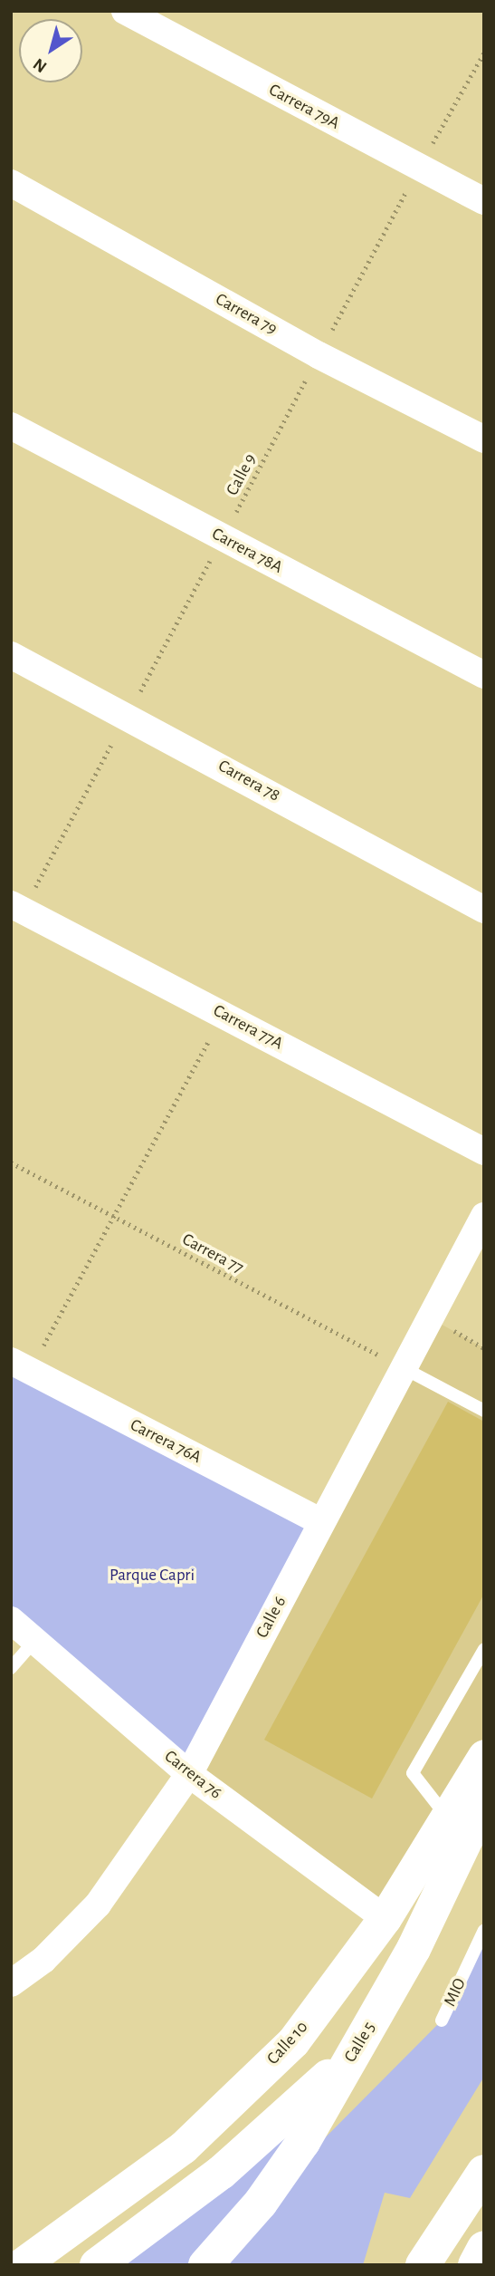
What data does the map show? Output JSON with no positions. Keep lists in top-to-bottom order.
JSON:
{
  "streets": {
    "main road": ["Calle 5"],
    "street": [
      "Carrera 79A",
      "Carrera 79",
      "Carrera 78A",
      "Carrera 78",
      "Carrera 77A",
      "Carrera 76A",
      "Calle 6",
      "Carrera 76",
      "Calle 10"
    ],
    "lane": ["MIO"],
    "path": ["Calle 9", "Carrera 77"]
  },
  "crossings": [
    ["Carrera 79A", "Calle 9"],
    ["Carrera 79", "Calle 9"],
    ["Calle 9", "Carrera 78A"],
    ["Calle 9", "Carrera 78"],
    ["Calle 9", "Carrera 77A"],
    ["Carrera 77", "Calle 6"],
    ["Carrera 76A", "Calle 6"],
    ["Calle 6", "Carrera 76"],
    ["Carrera 76", "Calle 10"]
  ],
  "parks": ["Parque Capri"],
  "north": "bottom left"
}
